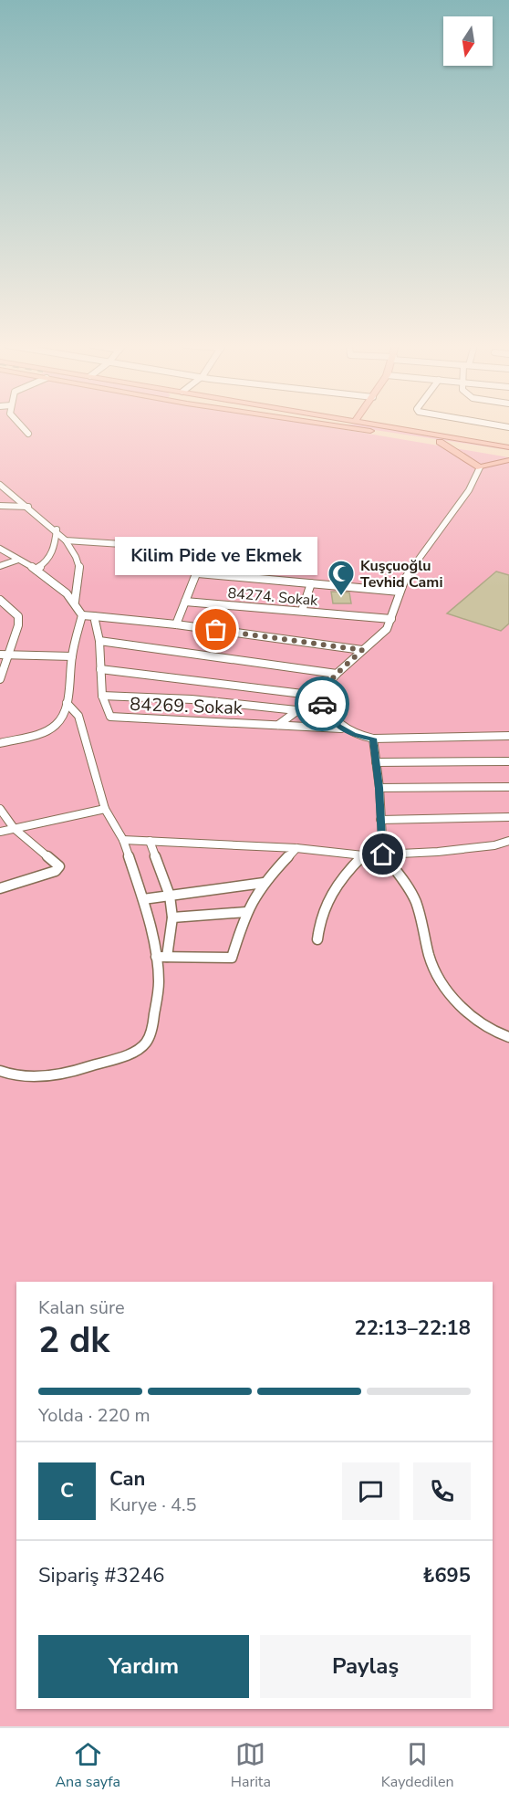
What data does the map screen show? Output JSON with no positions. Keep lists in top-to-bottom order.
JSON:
{
  "streets": {
    "street": ["84274. Sokak", "84269. Sokak"]
  },
  "places": {
    "mosque": ["Kuşçuoğlu Tevhid Cami"],
    "other": ["Kilim Pide ve Ekmek"]
  },
  "north": "bottom",
  "page": {
    "bubble": "Kilim Pide ve Ekmek",
    "heading": ["2 dk", "Kalan süre", "22:13–22:18"],
    "panel": [
      "Can",
      "Kurye · 4.5",
      "Sipariş #3246",
      "₺695"
    ],
    "bar": "Yolda · 220 m",
    "round": "C",
    "buttons": ["Yardım", "Paylaş"],
    "tabs": ["Ana sayfa", "Harita", "Kaydedilen"]
  }
}
